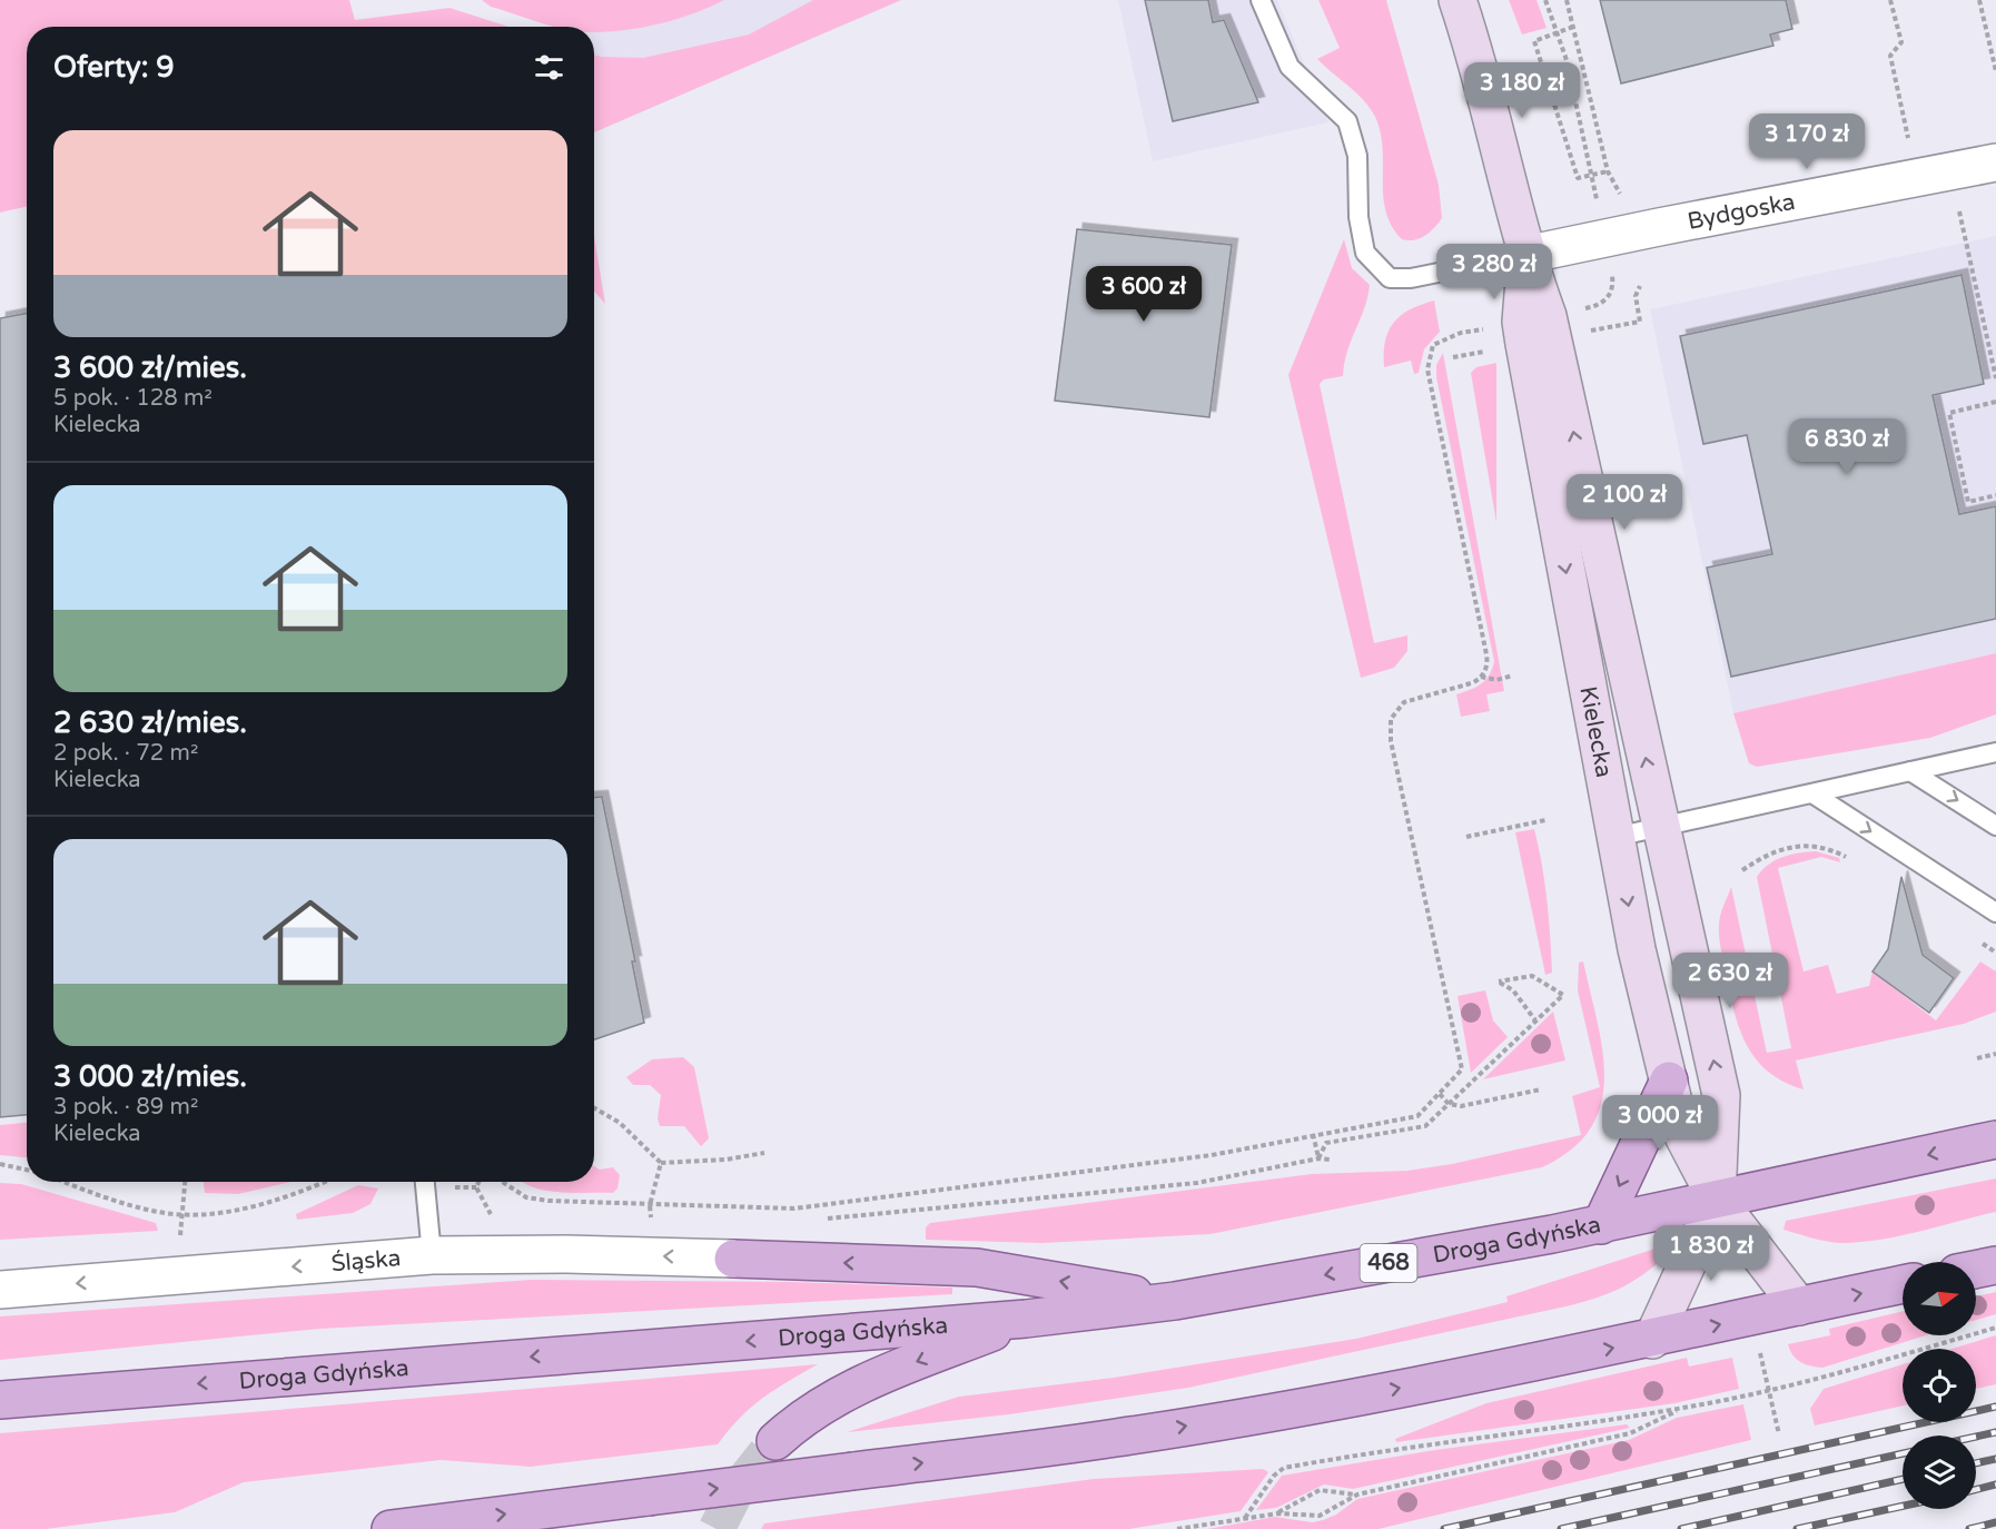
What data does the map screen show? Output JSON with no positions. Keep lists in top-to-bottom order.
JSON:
{
  "streets": {
    "main road": ["Kielecka", "Droga Gdyńska", "468"],
    "street": ["Bydgoska", "Śląska"]
  },
  "crossings": [
    ["Bydgoska", "Kielecka"],
    ["Kielecka", "Droga Gdyńska"],
    ["Kielecka", "468"],
    ["Droga Gdyńska", "468"]
  ],
  "one_way": ["Śląska"],
  "north": "right",
  "page": {
    "heading": "Oferty: 9",
    "price": [
      "3 180 zł",
      "3 170 zł",
      "3 280 zł",
      "3 600 zł",
      "6 830 zł",
      "2 100 zł",
      "2 630 zł",
      "3 000 zł",
      "1 830 zł"
    ],
    "list": [
      {
        "name": "3 600 zł/mies.",
        "note": "5 pok. · 128 m² · Kielecka"
      },
      {
        "name": "2 630 zł/mies.",
        "note": "2 pok. · 72 m² · Kielecka"
      },
      {
        "name": "3 000 zł/mies.",
        "note": "3 pok. · 89 m² · Kielecka"
      }
    ]
  }
}
